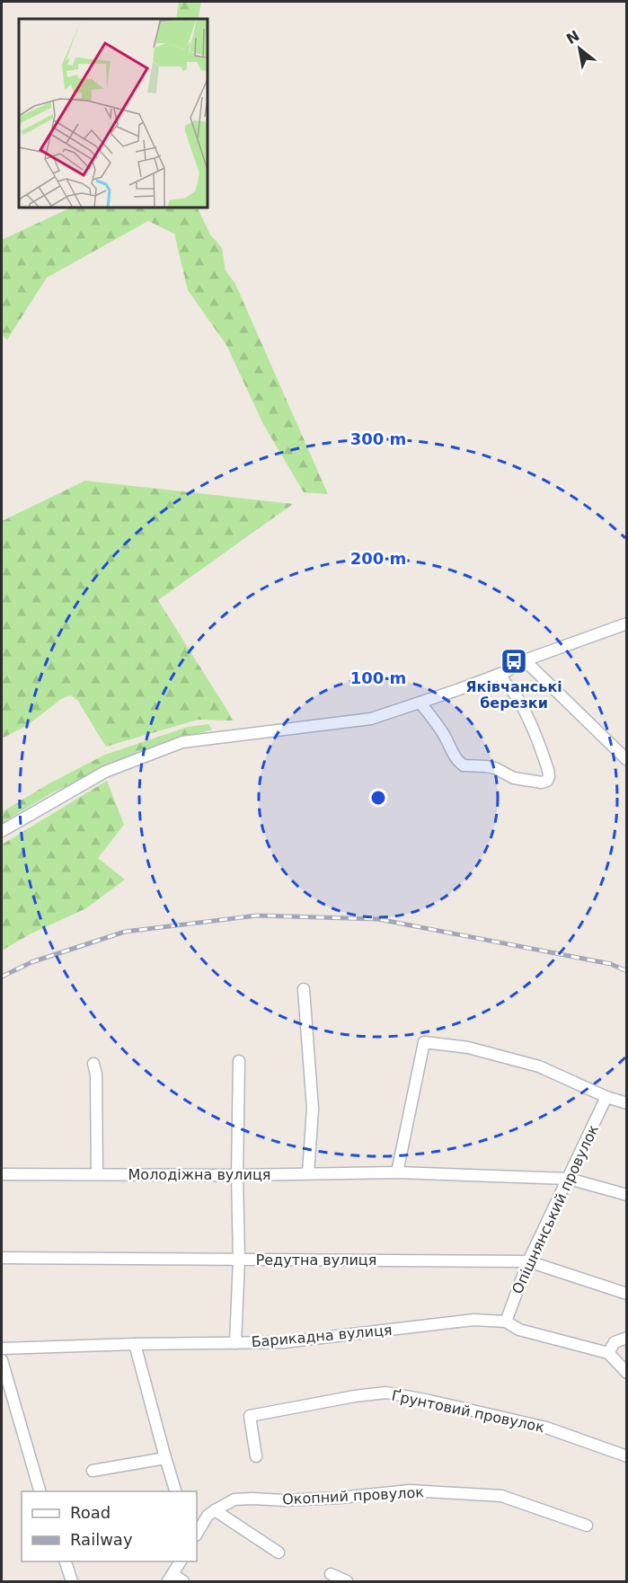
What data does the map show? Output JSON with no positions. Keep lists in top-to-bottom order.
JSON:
{
  "streets": {
    "street": [
      "Молодіжна вулиця",
      "Опішнянський провулок",
      "Редутна вулиця",
      "Барикадна вулиця",
      "Ґрунтовий провулок",
      "Окопний провулок"
    ]
  },
  "crossings": [
    ["Молодіжна вулиця", "Опішнянський провулок"],
    ["Опішнянський провулок", "Редутна вулиця"],
    ["Опішнянський провулок", "Барикадна вулиця"]
  ],
  "places": {
    "bus stop": ["Яківчанські березки"]
  },
  "legend": ["Road", "Railway"],
  "north": "top left",
  "rings": ["300 m", "200 m", "100 m"]
}
